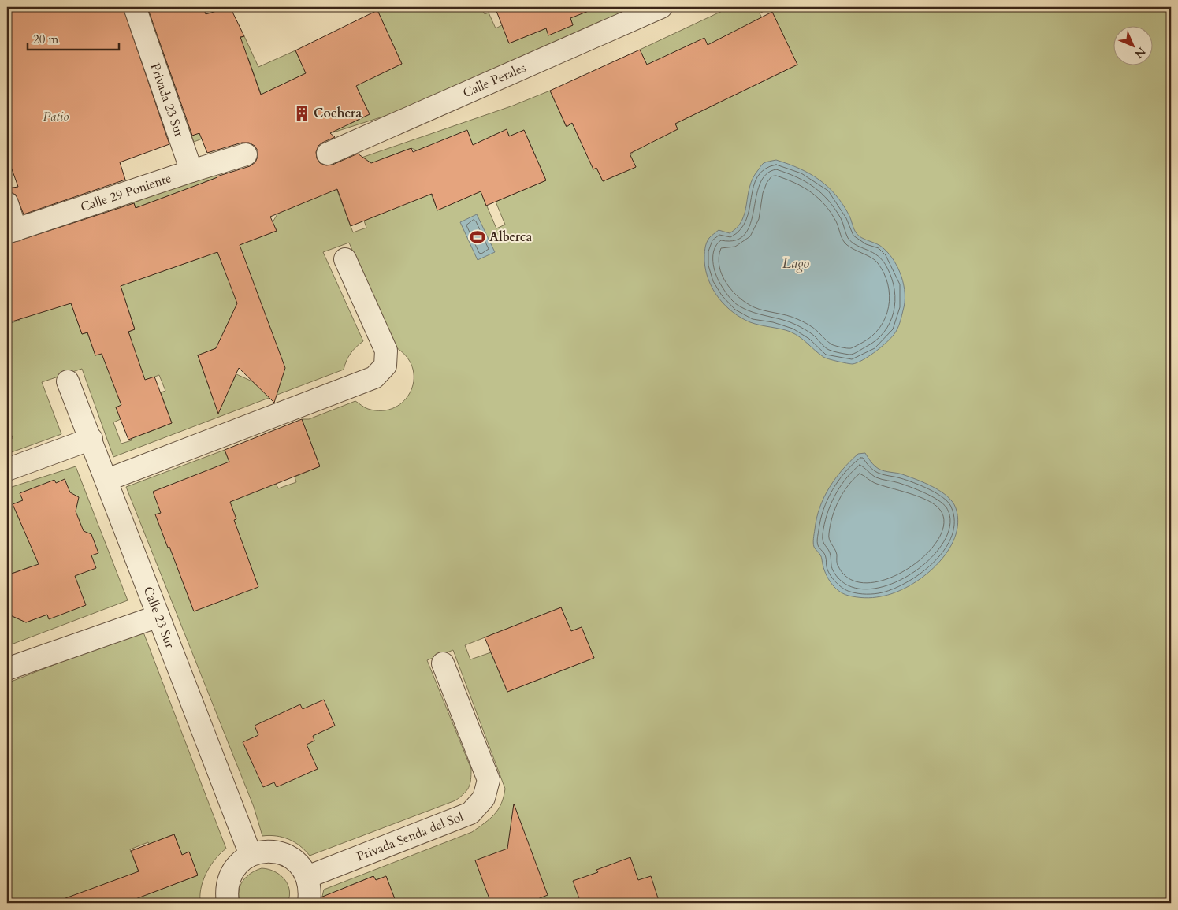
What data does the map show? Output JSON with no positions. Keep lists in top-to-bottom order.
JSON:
{
  "streets": {
    "street": [
      "Calle Perales",
      "Privada 23 Sur",
      "Calle 29 Poniente",
      "Calle 23 Sur",
      "Privada Senda del Sol"
    ]
  },
  "crossings": [
    ["Privada 23 Sur", "Calle 29 Poniente"]
  ],
  "water": ["Lago"],
  "parks": ["Patio"],
  "places": {
    "building": ["Cochera"],
    "sports": ["Alberca"]
  },
  "scale_bar": "20 m",
  "north": "bottom right"
}
